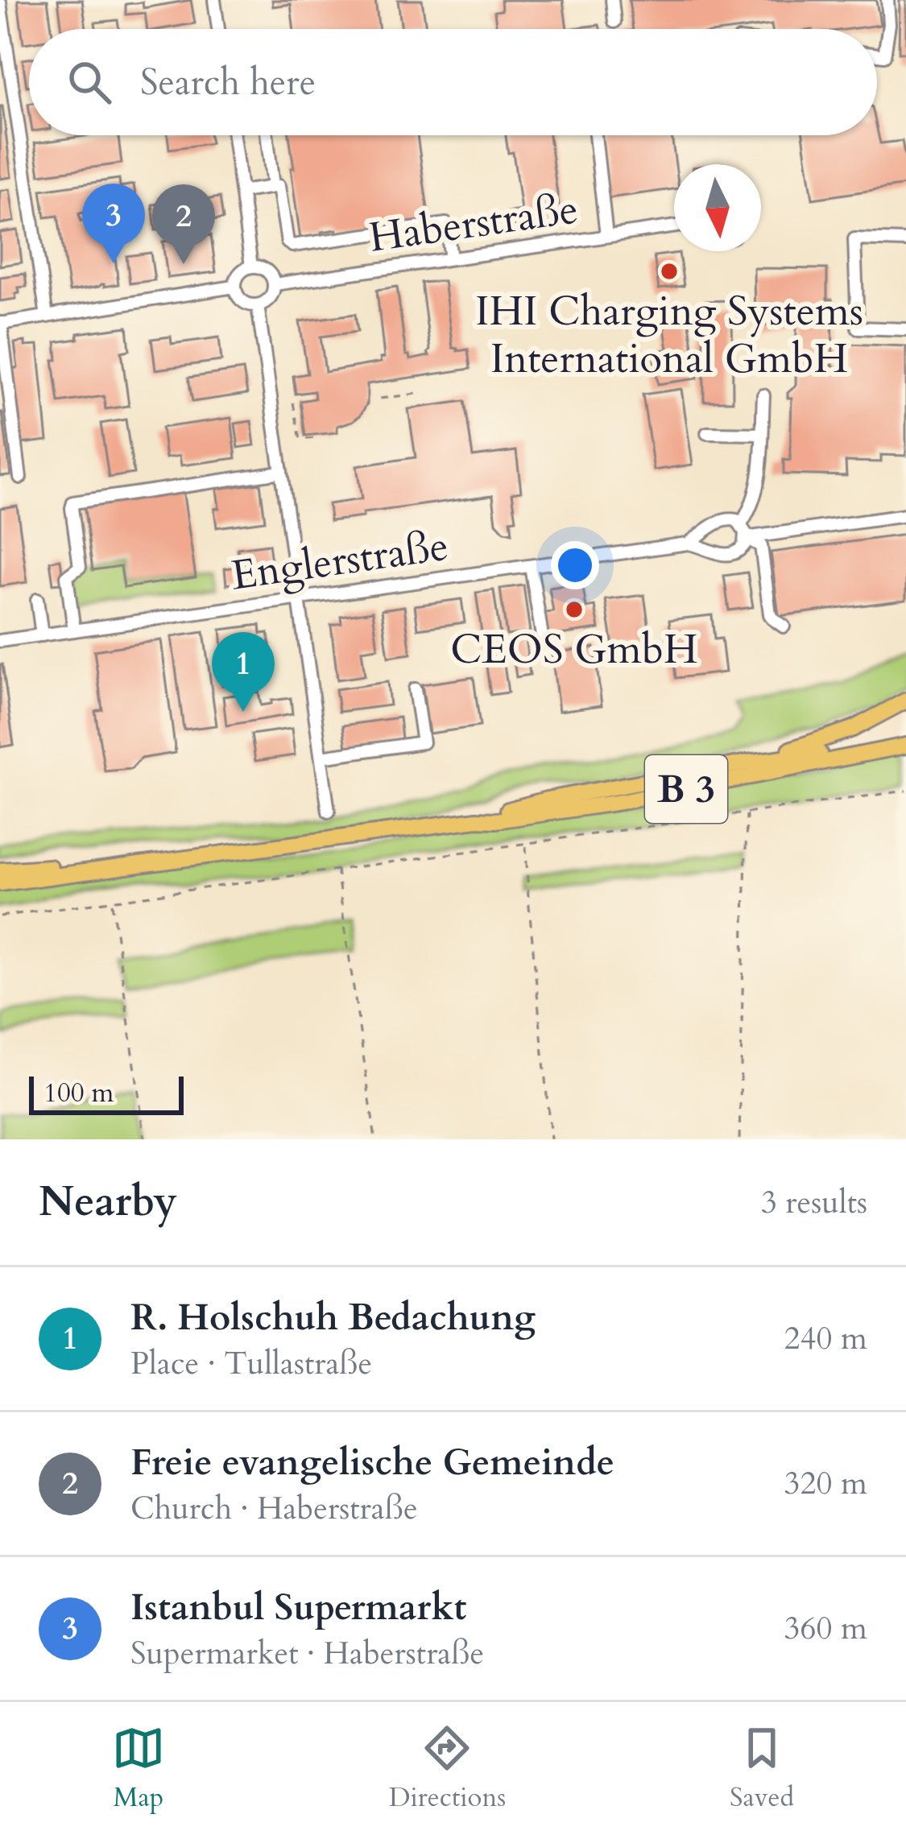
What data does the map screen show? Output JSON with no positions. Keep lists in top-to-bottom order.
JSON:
{
  "streets": {
    "main road": ["B 3"],
    "street": ["Haberstraße", "Englerstraße"]
  },
  "places": ["IHI Charging Systems International GmbH", "CEOS GmbH"],
  "scale_bar": "100 m",
  "north": "bottom",
  "page": {
    "search": "Search here",
    "pins": ["3", "2", "1"],
    "scale": "100 m",
    "heading": ["Nearby", "3 results"],
    "list": [
      {
        "mark": "1",
        "name": "R. Holschuh Bedachung",
        "note": "Place · Tullastraße",
        "value": "240 m"
      },
      {
        "mark": "2",
        "name": "Freie evangelische Gemeinde",
        "note": "Church · Haberstraße",
        "value": "320 m"
      },
      {
        "mark": "3",
        "name": "Istanbul Supermarkt",
        "note": "Supermarket · Haberstraße",
        "value": "360 m"
      }
    ],
    "nav": ["Map", "Directions", "Saved"]
  }
}
